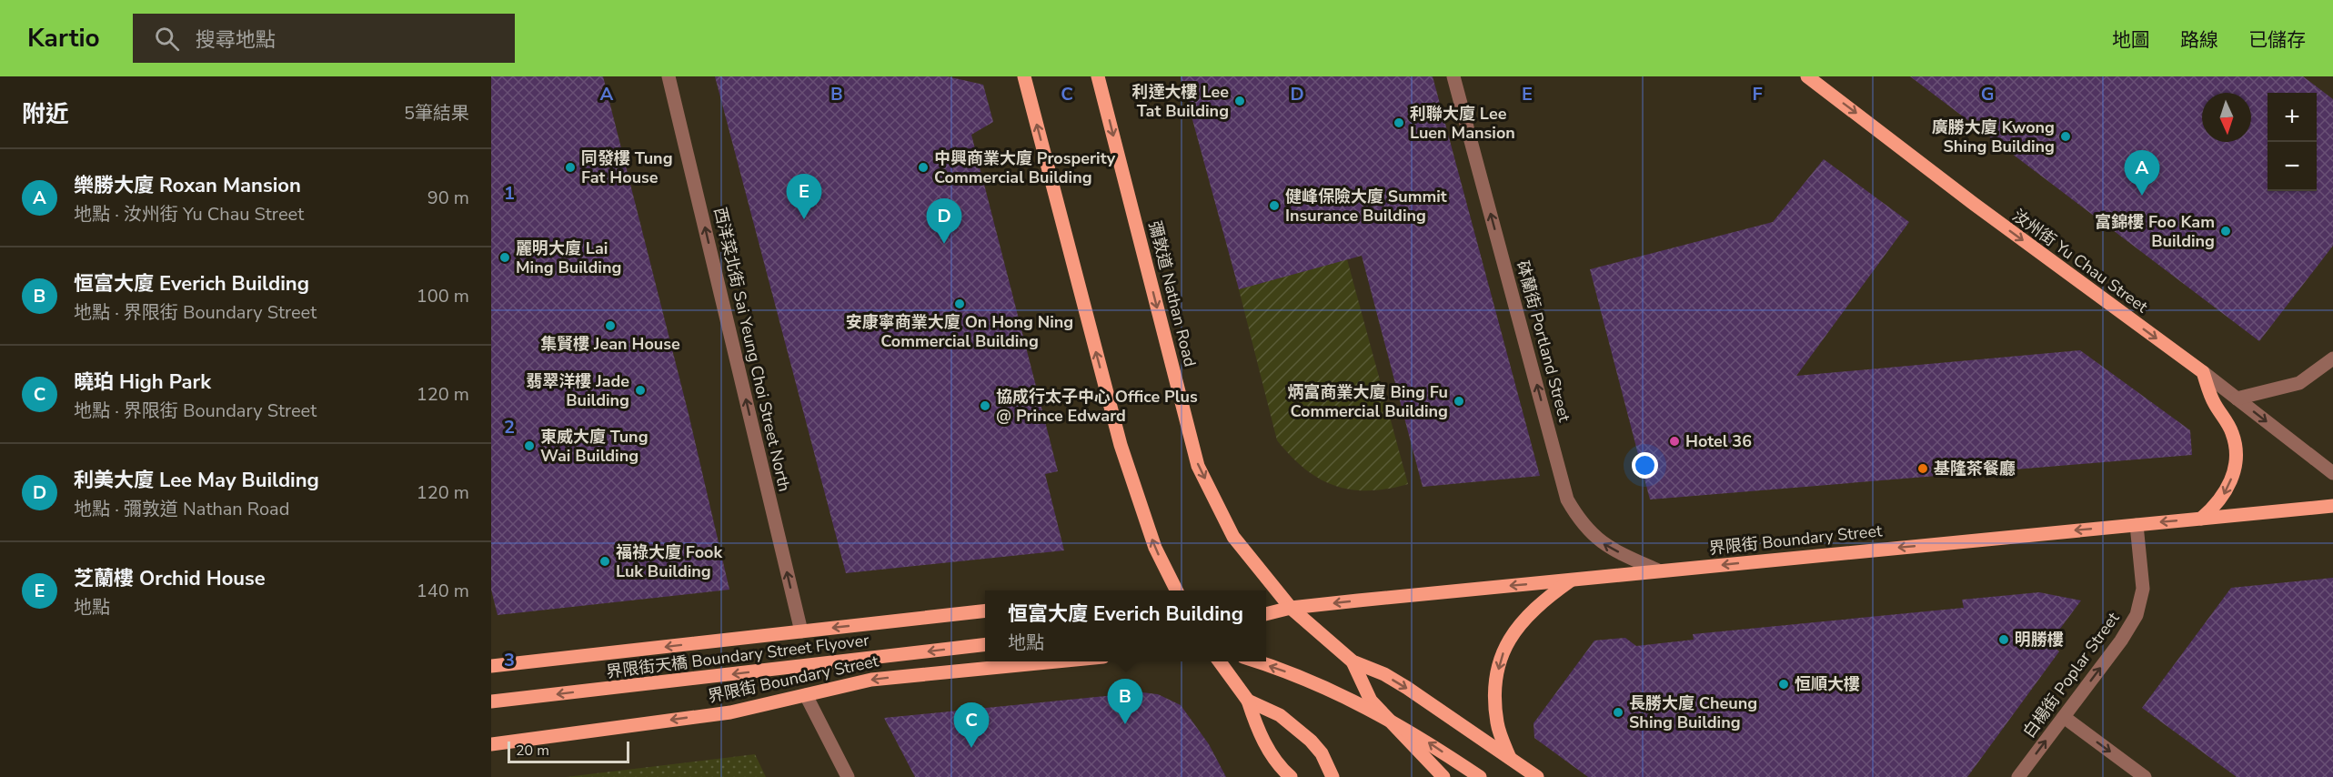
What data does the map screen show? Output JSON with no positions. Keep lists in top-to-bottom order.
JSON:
{
  "streets": {
    "main road": [
      "汝州街 Yu Chau Street",
      "彌敦道 Nathan Road",
      "界限街 Boundary Street",
      "界限街天橋 Boundary Street Flyover"
    ],
    "street": ["砵蘭街 Portland Street", "西洋菜北街 Sai Yeung Choi Street North", "白楊街 Poplar Street"]
  },
  "crossings": [
    ["彌敦道 Nathan Road", "界限街 Boundary Street"],
    ["砵蘭街 Portland Street", "界限街 Boundary Street"],
    ["界限街 Boundary Street", "白楊街 Poplar Street"]
  ],
  "one_way": [
    "汝州街 Yu Chau Street",
    "砵蘭街 Portland Street",
    "西洋菜北街 Sai Yeung Choi Street North",
    "白楊街 Poplar Street"
  ],
  "places": [
    "利達大樓 Lee Tat Building",
    "利聯大廈 Lee Luen Mansion",
    "廣勝大廈 Kwong Shing Building",
    "同發樓 Tung Fat House",
    "中興商業大廈 Prosperity Commercial Building",
    "健峰保險大廈 Summit Insurance Building",
    "富錦樓 Foo Kam Building",
    "麗明大廈 Lai Ming Building",
    "安康寧商業大廈 On Hong Ning Commercial Building",
    "集賢樓 Jean House",
    "翡翠洋樓 Jade Building",
    "炳富商業大廈 Bing Fu Commercial Building",
    "協成行太子中心 Office Plus @ Prince Edward",
    "Hotel 36",
    "東威大廈 Tung Wai Building",
    "基隆茶餐廳",
    "福祿大廈 Fook Luk Building",
    "明勝樓",
    "恒順大樓",
    "長勝大廈 Cheung Shing Building"
  ],
  "scale_bar": "20 m",
  "north": "bottom",
  "page": {
    "header": "Kartio",
    "search": "搜尋地點",
    "nav": ["地圖", "路線", "已儲存"],
    "heading": ["附近", "5筆結果"],
    "map_buttons": ["+", "−"],
    "list": [
      {
        "mark": "A",
        "name": "樂勝大廈 Roxan Mansion",
        "note": "地點 · 汝州街 Yu Chau Street",
        "value": "90 m"
      },
      {
        "mark": "B",
        "name": "恒富大廈 Everich Building",
        "note": "地點 · 界限街 Boundary Street",
        "value": "100 m"
      },
      {
        "mark": "C",
        "name": "曉珀 High Park",
        "note": "地點 · 界限街 Boundary Street",
        "value": "120 m"
      },
      {
        "mark": "D",
        "name": "利美大廈 Lee May Building",
        "note": "地點 · 彌敦道 Nathan Road",
        "value": "120 m"
      },
      {
        "mark": "E",
        "name": "芝蘭樓 Orchid House",
        "note": "地點",
        "value": "140 m"
      }
    ],
    "pins": [
      "A",
      "E",
      "D",
      "B",
      "C"
    ],
    "popup": ["恒富大廈 Everich Building", "地點"],
    "scale": "20 m"
  },
  "grid": {
    "columns": [
      "A",
      "B",
      "C",
      "D",
      "E",
      "F",
      "G"
    ],
    "rows": ["1", "2", "3"]
  }
}
